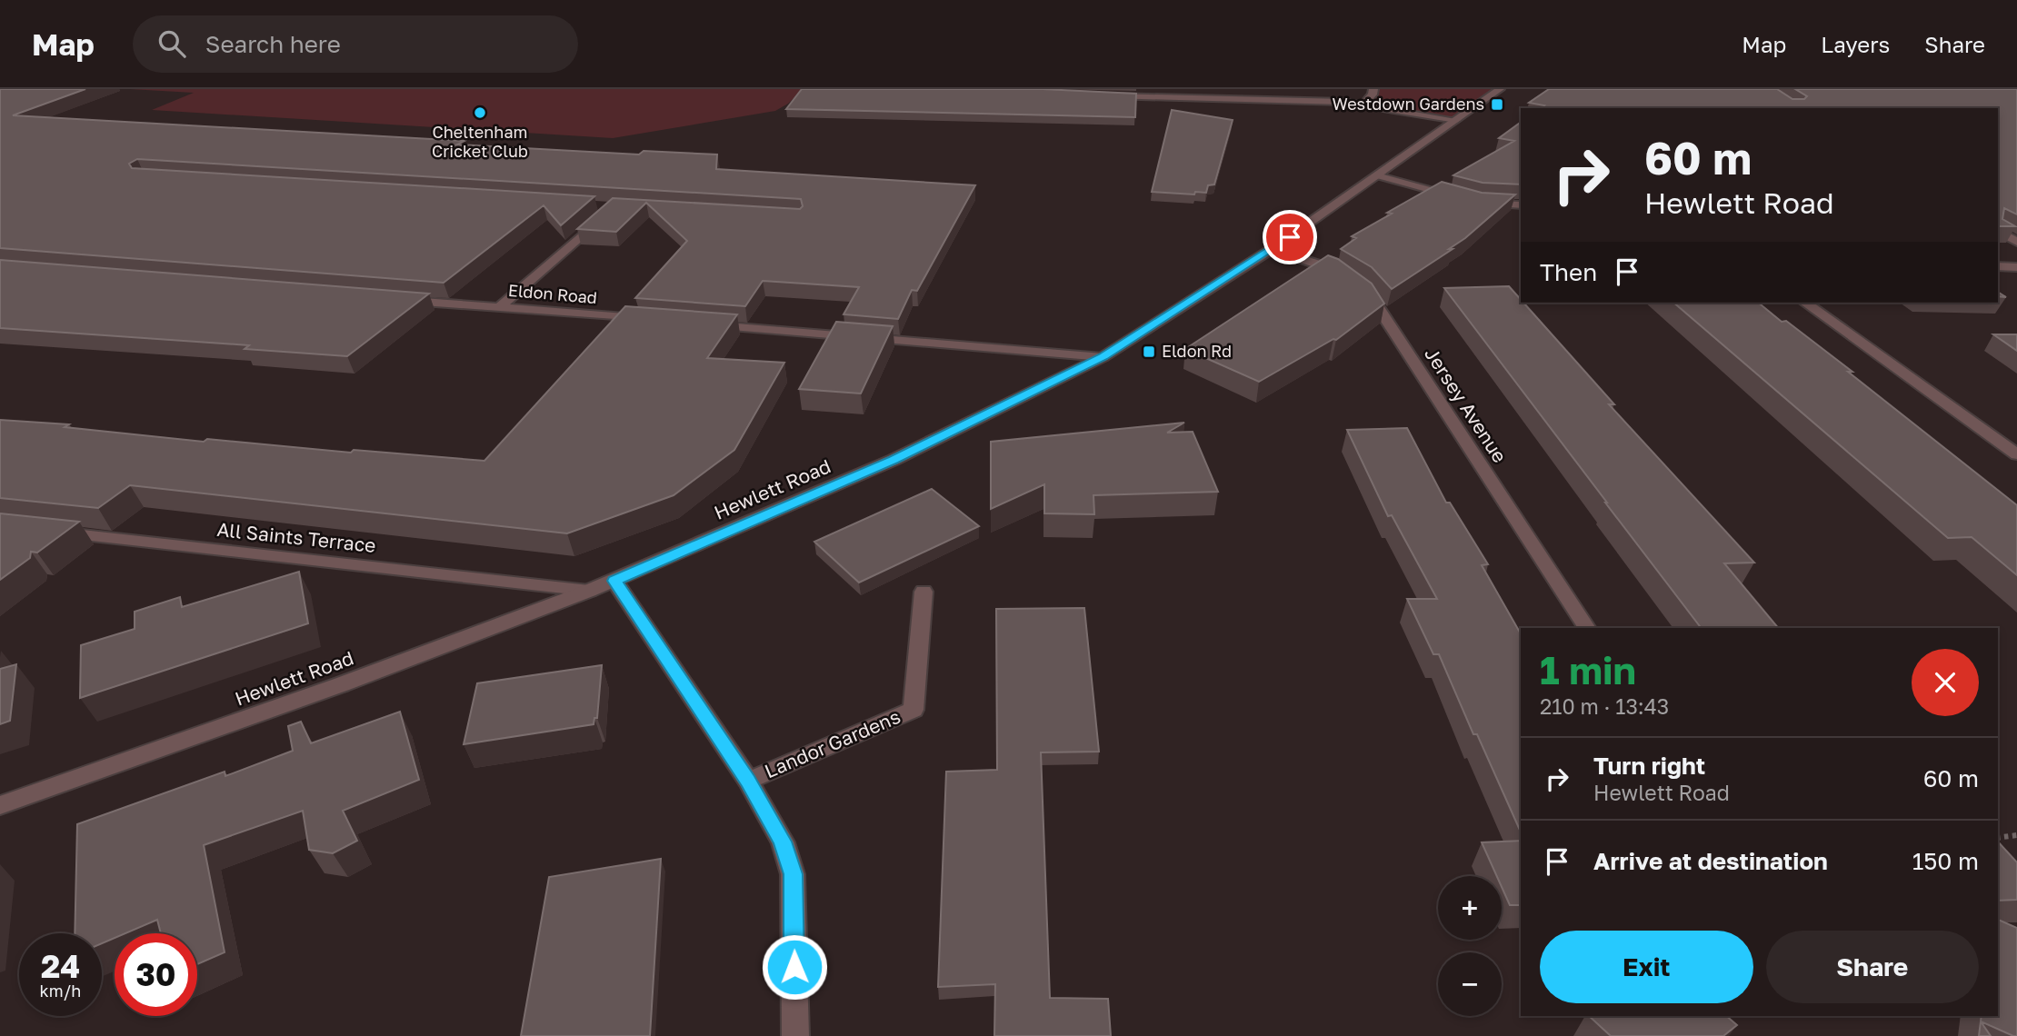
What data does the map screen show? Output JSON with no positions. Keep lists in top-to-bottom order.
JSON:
{
  "streets": {
    "street": [
      "Eldon Road",
      "Jersey Avenue",
      "Hewlett Road",
      "All Saints Terrace",
      "Landor Gardens"
    ]
  },
  "crossings": [
    ["Jersey Avenue", "Hewlett Road"],
    ["Hewlett Road", "All Saints Terrace"]
  ],
  "places": {
    "transit": ["Westdown Gardens", "Eldon Rd"],
    "other": ["Cheltenham Cricket Club"]
  },
  "page": {
    "header": "Map",
    "search": "Search here",
    "nav": ["Map", "Layers", "Share"],
    "turn": ["60 m", "Hewlett Road"],
    "then": "Then",
    "heading": ["1 min", "210 m · 13:43"],
    "list": [
      {
        "name": "Turn right",
        "note": "Hewlett Road",
        "value": "60 m"
      },
      {
        "name": "Arrive at destination",
        "value": "150 m"
      }
    ],
    "map_buttons": ["+", "−"],
    "buttons": ["Exit", "Share"],
    "speed": "24 km/h",
    "limit": "30"
  }
}
